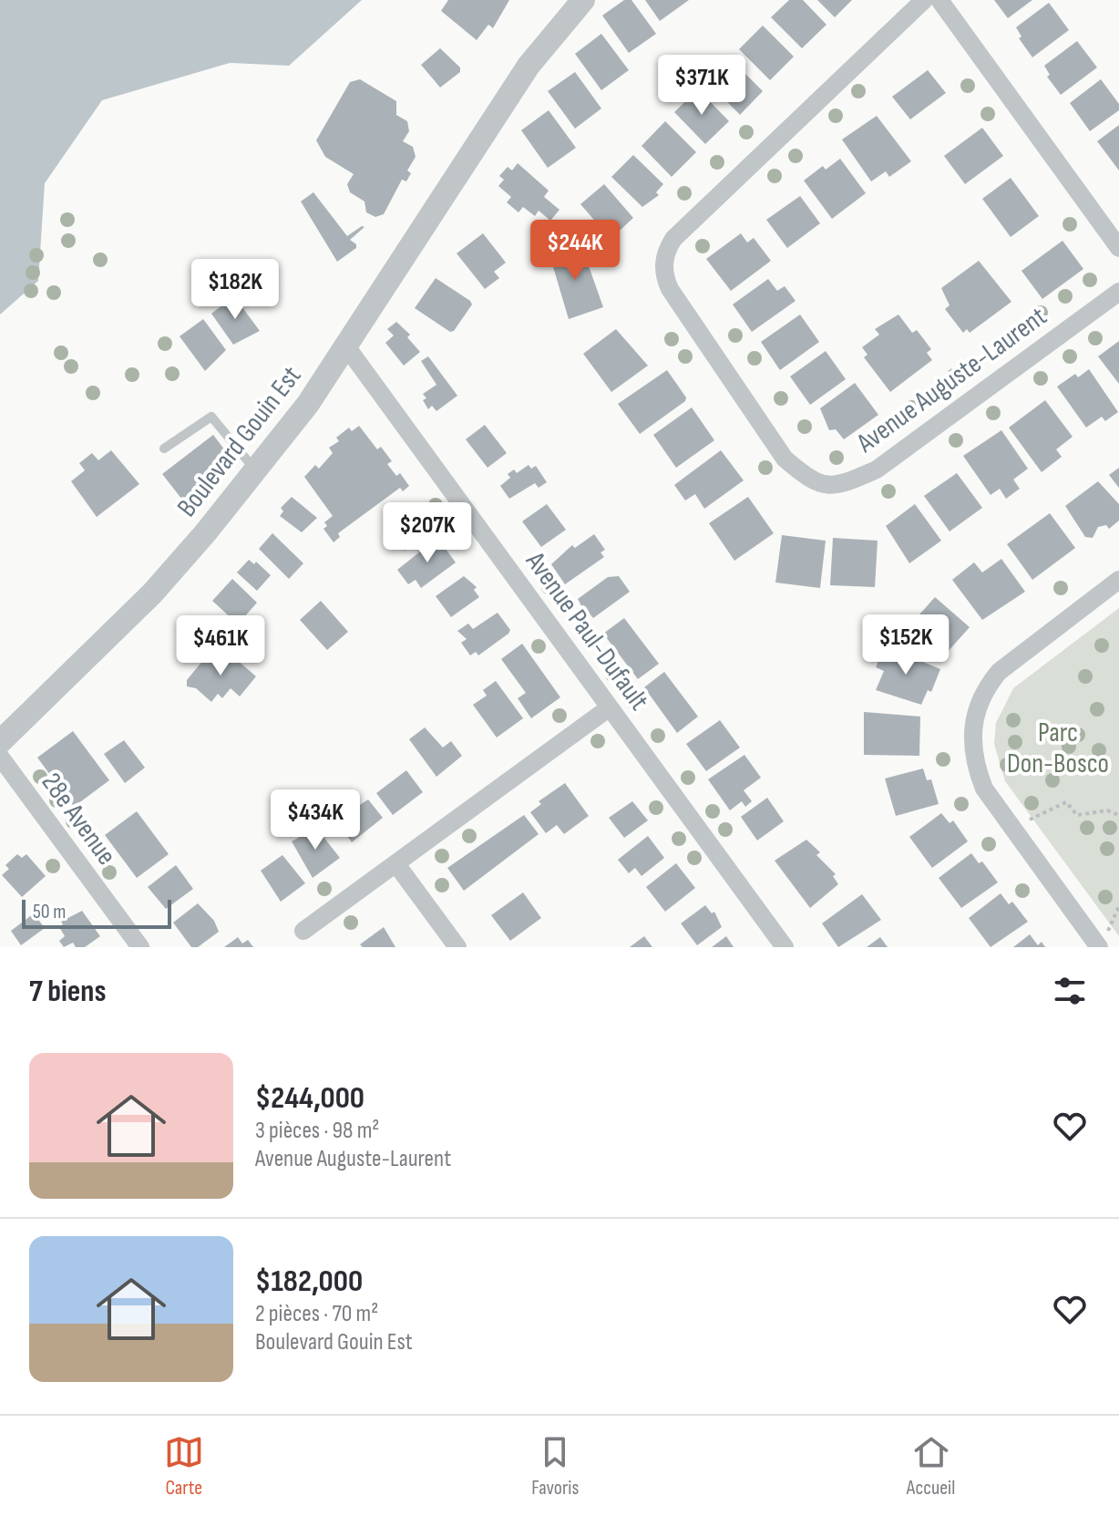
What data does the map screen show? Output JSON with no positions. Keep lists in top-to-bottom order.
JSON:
{
  "streets": {
    "street": [
      "Avenue Auguste-Laurent",
      "Boulevard Gouin Est",
      "Avenue Paul-Dufault",
      "28e Avenue"
    ]
  },
  "crossings": [
    ["Boulevard Gouin Est", "Avenue Paul-Dufault"]
  ],
  "parks": ["Parc Don-Bosco"],
  "scale_bar": "50 m",
  "page": {
    "price": [
      "$371K",
      "$244K",
      "$182K",
      "$207K",
      "$152K",
      "$461K",
      "$434K"
    ],
    "scale": "50 m",
    "heading": "7 biens",
    "list": [
      {
        "name": "$244,000",
        "note": "3 pièces · 98 m² · Avenue Auguste-Laurent"
      },
      {
        "name": "$182,000",
        "note": "2 pièces · 70 m² · Boulevard Gouin Est"
      }
    ],
    "tabs": ["Carte", "Favoris", "Accueil"]
  }
}
